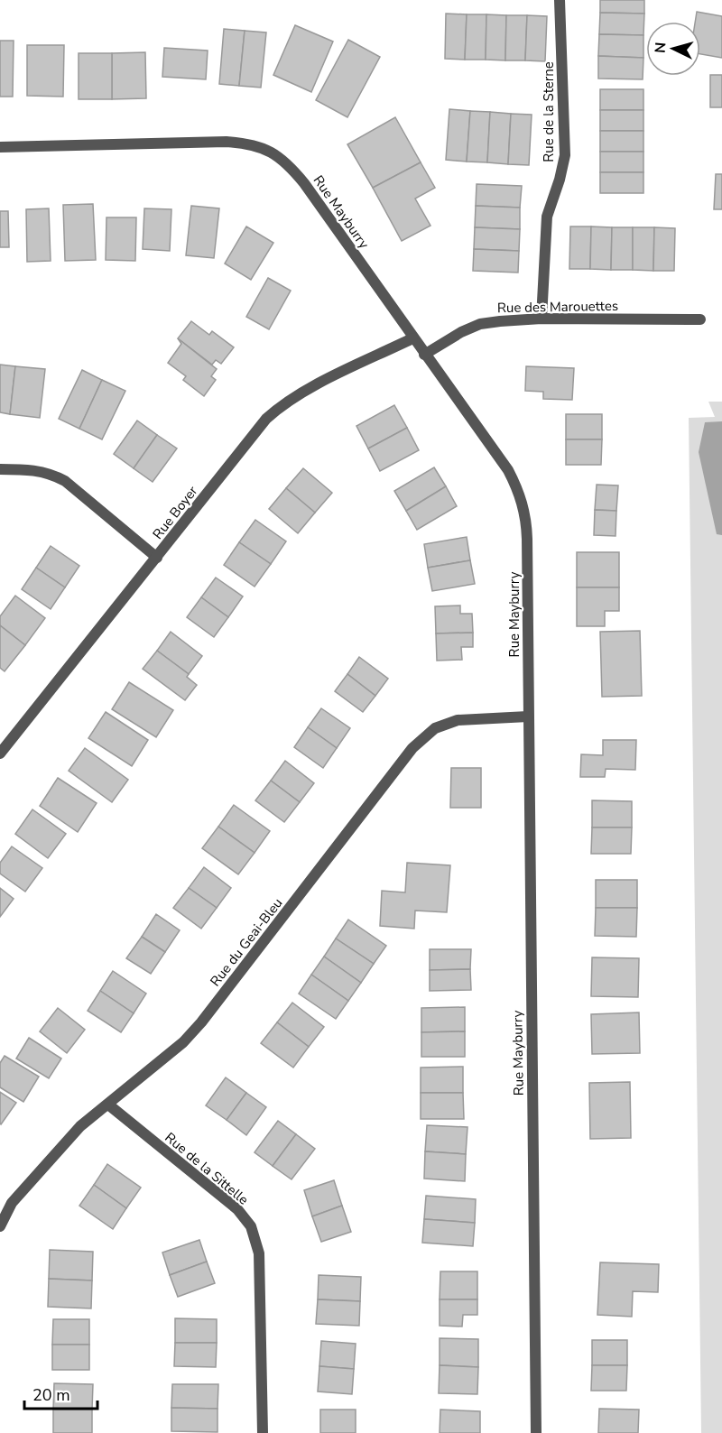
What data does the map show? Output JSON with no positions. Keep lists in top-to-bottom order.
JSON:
{
  "streets": {
    "street": [
      "Rue de la Sterne",
      "Rue Mayburry",
      "Rue des Marouettes",
      "Rue Boyer",
      "Rue du Geai-Bleu",
      "Rue de la Sittelle"
    ]
  },
  "crossings": [
    ["Rue de la Sterne", "Rue des Marouettes"],
    ["Rue Mayburry", "Rue des Marouettes"],
    ["Rue Mayburry", "Rue Boyer"],
    ["Rue Mayburry", "Rue du Geai-Bleu"],
    ["Rue du Geai-Bleu", "Rue de la Sittelle"]
  ],
  "scale_bar": "20 m",
  "north": "left"
}
